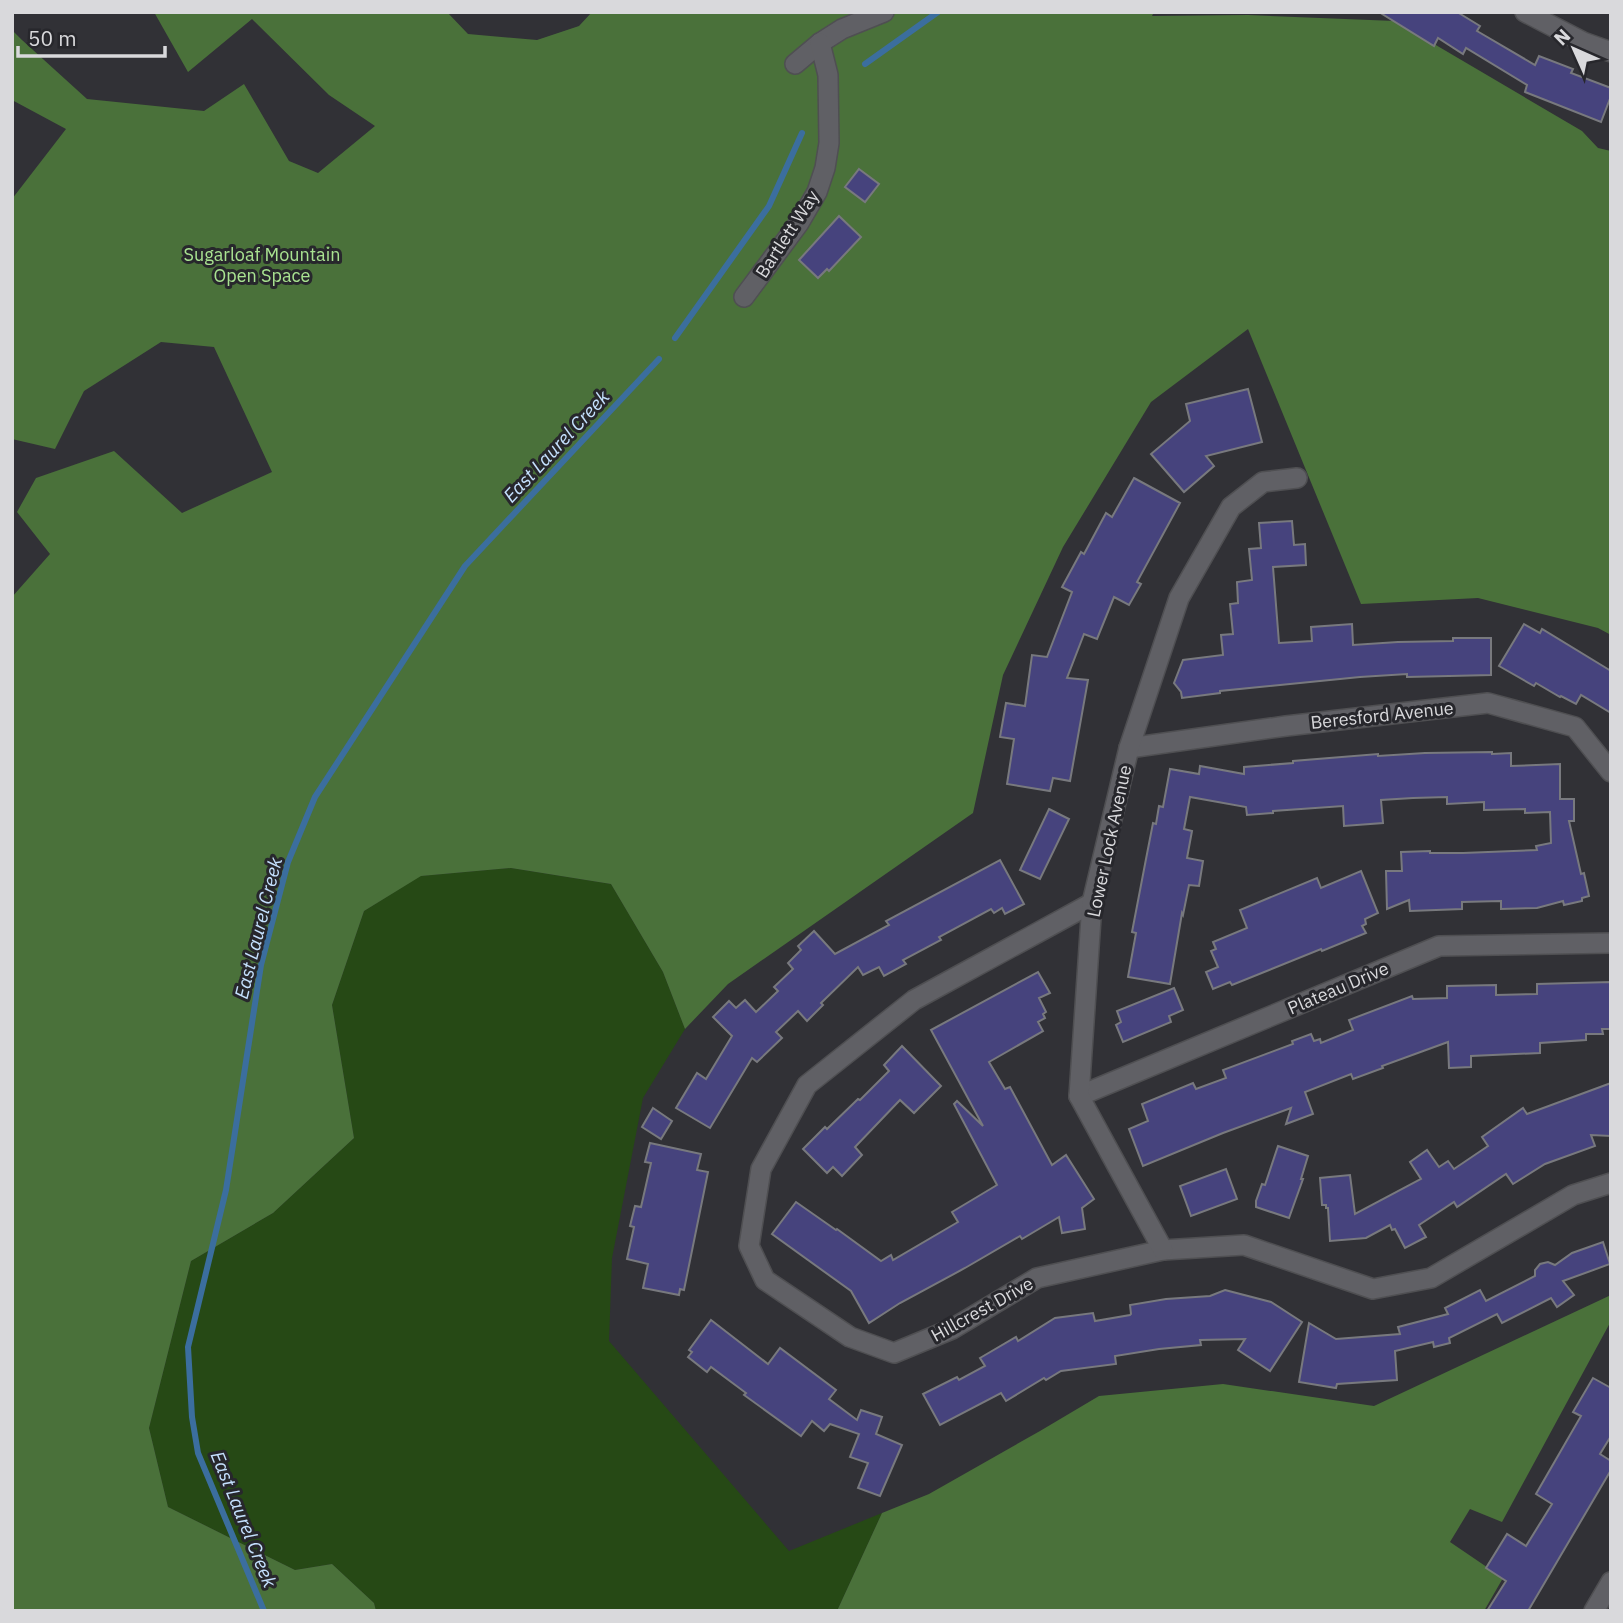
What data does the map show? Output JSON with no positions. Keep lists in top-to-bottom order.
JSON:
{
  "streets": {
    "street": [
      "Bartlett Way",
      "Beresford Avenue",
      "Lower Lock Avenue",
      "Plateau Drive",
      "Hillcrest Drive"
    ]
  },
  "crossings": [
    ["Beresford Avenue", "Lower Lock Avenue"],
    ["Lower Lock Avenue", "Plateau Drive"],
    ["Lower Lock Avenue", "Hillcrest Drive"]
  ],
  "water": ["East Laurel Creek"],
  "parks": ["Sugarloaf Mountain Open Space"],
  "scale_bar": "50 m",
  "north": "top left"
}
